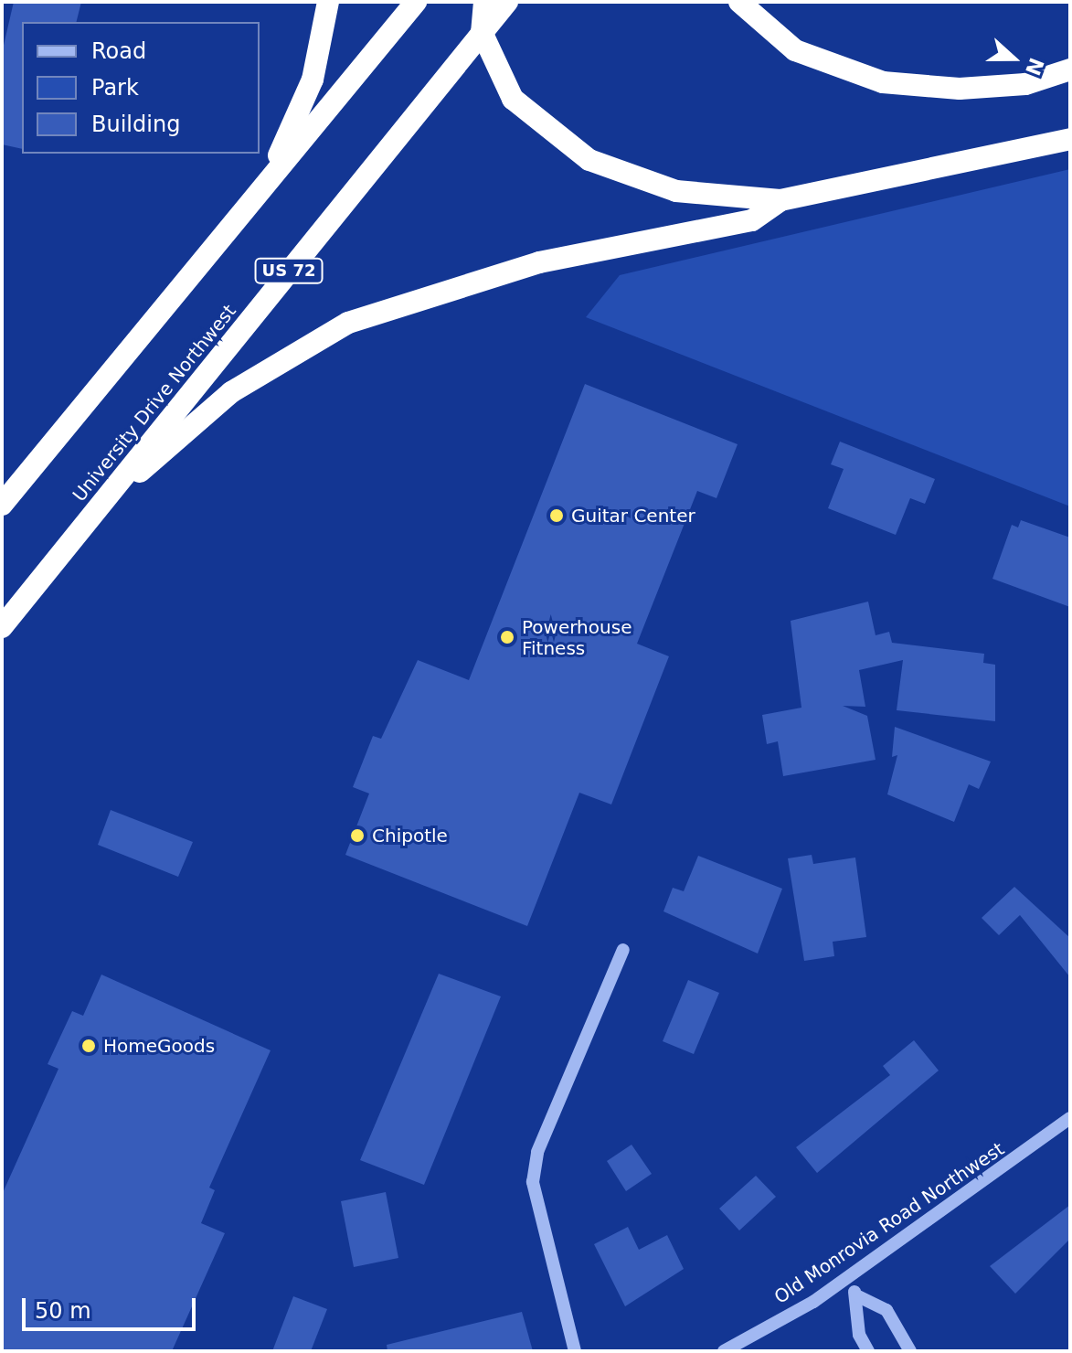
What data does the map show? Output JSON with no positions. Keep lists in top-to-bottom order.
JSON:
{
  "streets": {
    "highway": ["US 72", "University Drive Northwest"],
    "street": ["Old Monrovia Road Northwest"]
  },
  "places": [
    "Guitar Center",
    "Powerhouse Fitness",
    "Chipotle",
    "HomeGoods"
  ],
  "legend": ["Road", "Park", "Building"],
  "scale_bar": "50 m",
  "north": "right"
}
